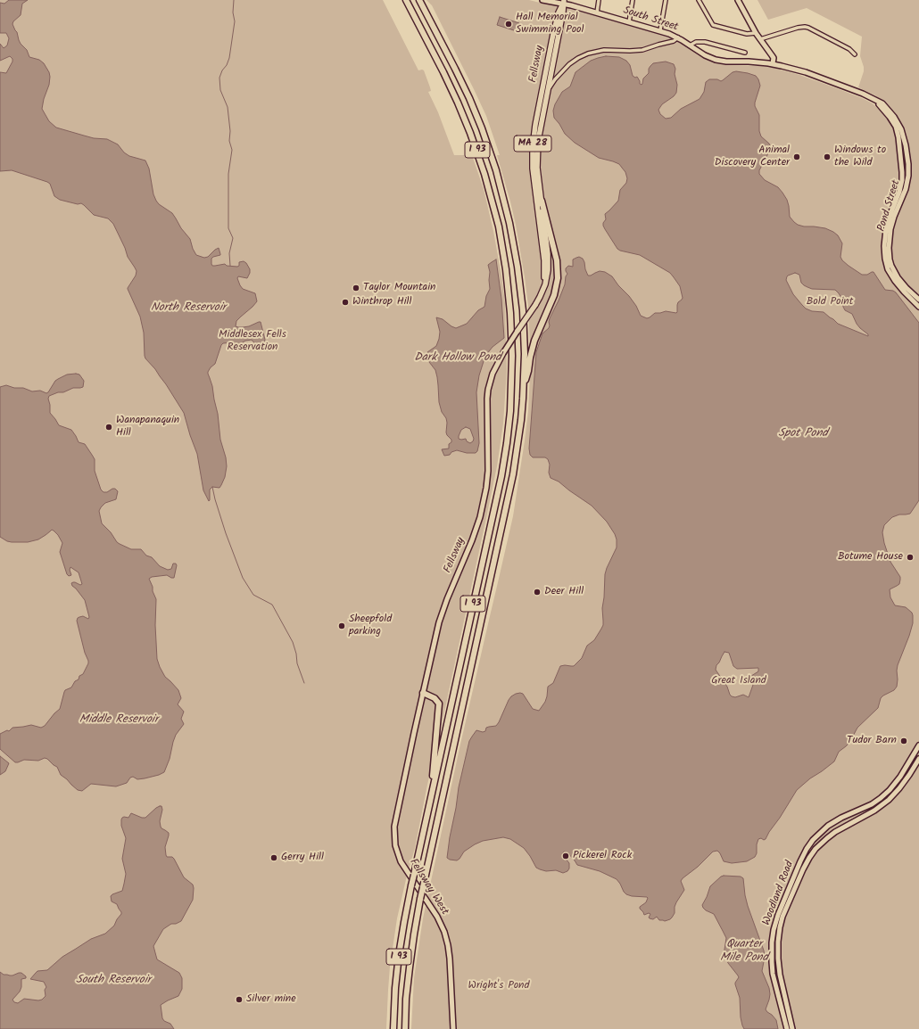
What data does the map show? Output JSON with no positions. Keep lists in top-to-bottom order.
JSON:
{
  "streets": {
    "highway": ["I 93"],
    "main road": [
      "South Street",
      "Fellsway",
      "MA 28",
      "Pond Street",
      "Fellsway West",
      "Woodland Road"
    ]
  },
  "crossings": [
    ["South Street", "Fellsway"],
    ["South Street", "Pond Street"],
    ["Fellsway", "Fellsway West"]
  ],
  "water": [
    "North Reservoir",
    "Dark Hollow Pond",
    "Spot Pond",
    "Middle Reservoir",
    "Quarter Mile Pond",
    "South Reservoir"
  ],
  "parks": [
    "Bold Point",
    "Middlesex Fells Reservation",
    "Great Island",
    "Wright's Pond"
  ],
  "places": [
    "Hall Memorial Swimming Pool",
    "Animal Discovery Center",
    "Windows to the Wild",
    "Taylor Mountain",
    "Winthrop Hill",
    "Wanapanaquin Hill",
    "Botume House",
    "Deer Hill",
    "Sheepfold parking",
    "Tudor Barn",
    "Pickerel Rock",
    "Gerry Hill",
    "Silver mine"
  ]
}
